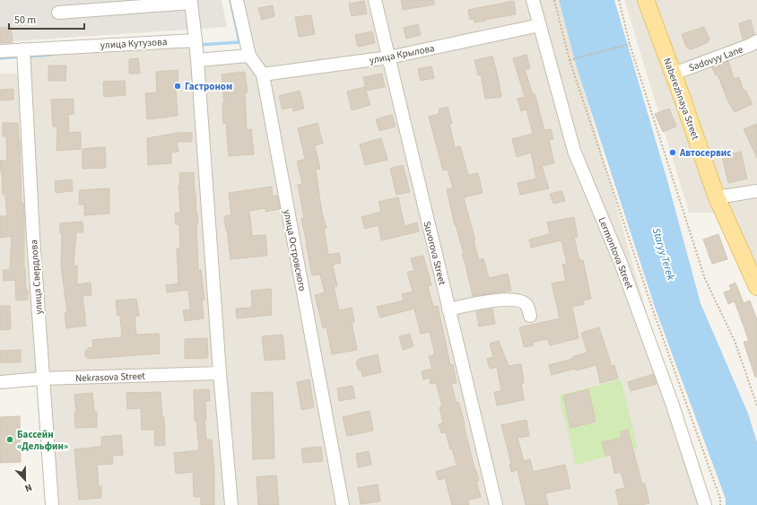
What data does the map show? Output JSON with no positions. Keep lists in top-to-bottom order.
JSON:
{
  "streets": {
    "main road": ["Naberezhnaya Street"],
    "street": [
      "улица Кутузова",
      "улица Крылова",
      "Sadovyy Lane",
      "улица Островского",
      "Suvorova Street",
      "Lermontova Street",
      "улица Свердлова",
      "Nekrasova Street"
    ]
  },
  "crossings": [
    ["улица Кутузова", "улица Свердлова"],
    ["улица Крылова", "улица Островского"],
    ["улица Крылова", "Suvorova Street"],
    ["улица Крылова", "Lermontova Street"],
    ["Sadovyy Lane", "Naberezhnaya Street"],
    ["улица Свердлова", "Nekrasova Street"]
  ],
  "water": ["Staryy Terek"],
  "places": ["Гастроном", "Автосервис", "Бассейн «Дельфин»"],
  "scale_bar": "50 m",
  "north": "bottom"
}
